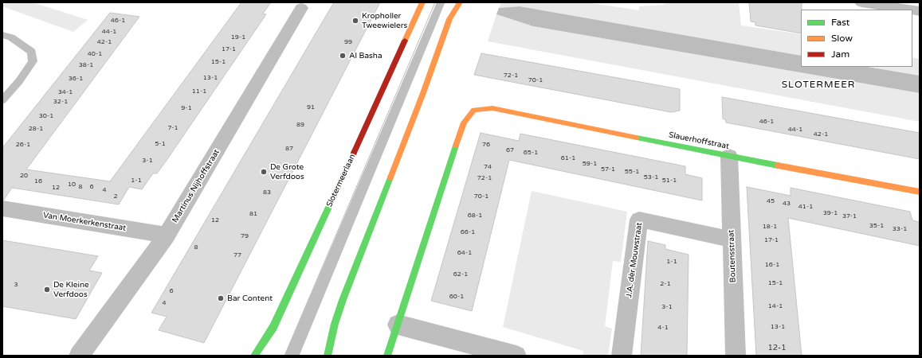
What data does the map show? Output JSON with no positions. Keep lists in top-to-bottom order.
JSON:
{
  "streets": {
    "main road": ["Slauerhoffstraat", "Slotermeerlaan"],
    "street": [
      "Martinus Nijhoffstraat",
      "Van Moerkerkenstraat",
      "Boutensstraat",
      "J.A. dèr Mouwstraat"
    ]
  },
  "crossings": [
    ["Slauerhoffstraat", "Boutensstraat"],
    ["Martinus Nijhoffstraat", "Van Moerkerkenstraat"],
    ["Boutensstraat", "J.A. dèr Mouwstraat"]
  ],
  "districts": ["SLOTERMEER"],
  "places": [
    "Kropholler Tweewielers",
    "Al Basha",
    "De Grote Verfdoos",
    "De Kleine Verfdoos",
    "Bar Content"
  ],
  "house_numbers": [
    "46-1",
    "44-1",
    "19-1",
    "42-1",
    "99",
    "17-1",
    "40-1",
    "15-1",
    "38-1",
    "72-1",
    "13-1",
    "36-1",
    "70-1",
    "11-1",
    "34-1",
    "32-1",
    "91",
    "9-1",
    "30-1",
    "46-1",
    "89",
    "7-1",
    "28-1",
    "44-1",
    "42-1",
    "5-1",
    "26-1",
    "76",
    "87",
    "67",
    "65-1",
    "61-1",
    "3-1",
    "59-1",
    "74",
    "57-1",
    "55-1",
    "20",
    "53-1",
    "72-1",
    "1-1",
    "51-1",
    "16",
    "10",
    "8",
    "6",
    "12",
    "4",
    "83",
    "2",
    "70-1",
    "45",
    "43",
    "41-1",
    "39-1",
    "81",
    "68-1",
    "37-1",
    "12",
    "35-1",
    "18-1",
    "33-1",
    "66-1",
    "79",
    "17-1",
    "8",
    "64-1",
    "77",
    "1-1",
    "16-1",
    "62-1",
    "15-1",
    "2-1",
    "3",
    "6",
    "60-1",
    "4",
    "14-1",
    "3-1",
    "13-1",
    "4-1",
    "12-1"
  ],
  "legend": ["Fast", "Slow", "Jam"]
}
